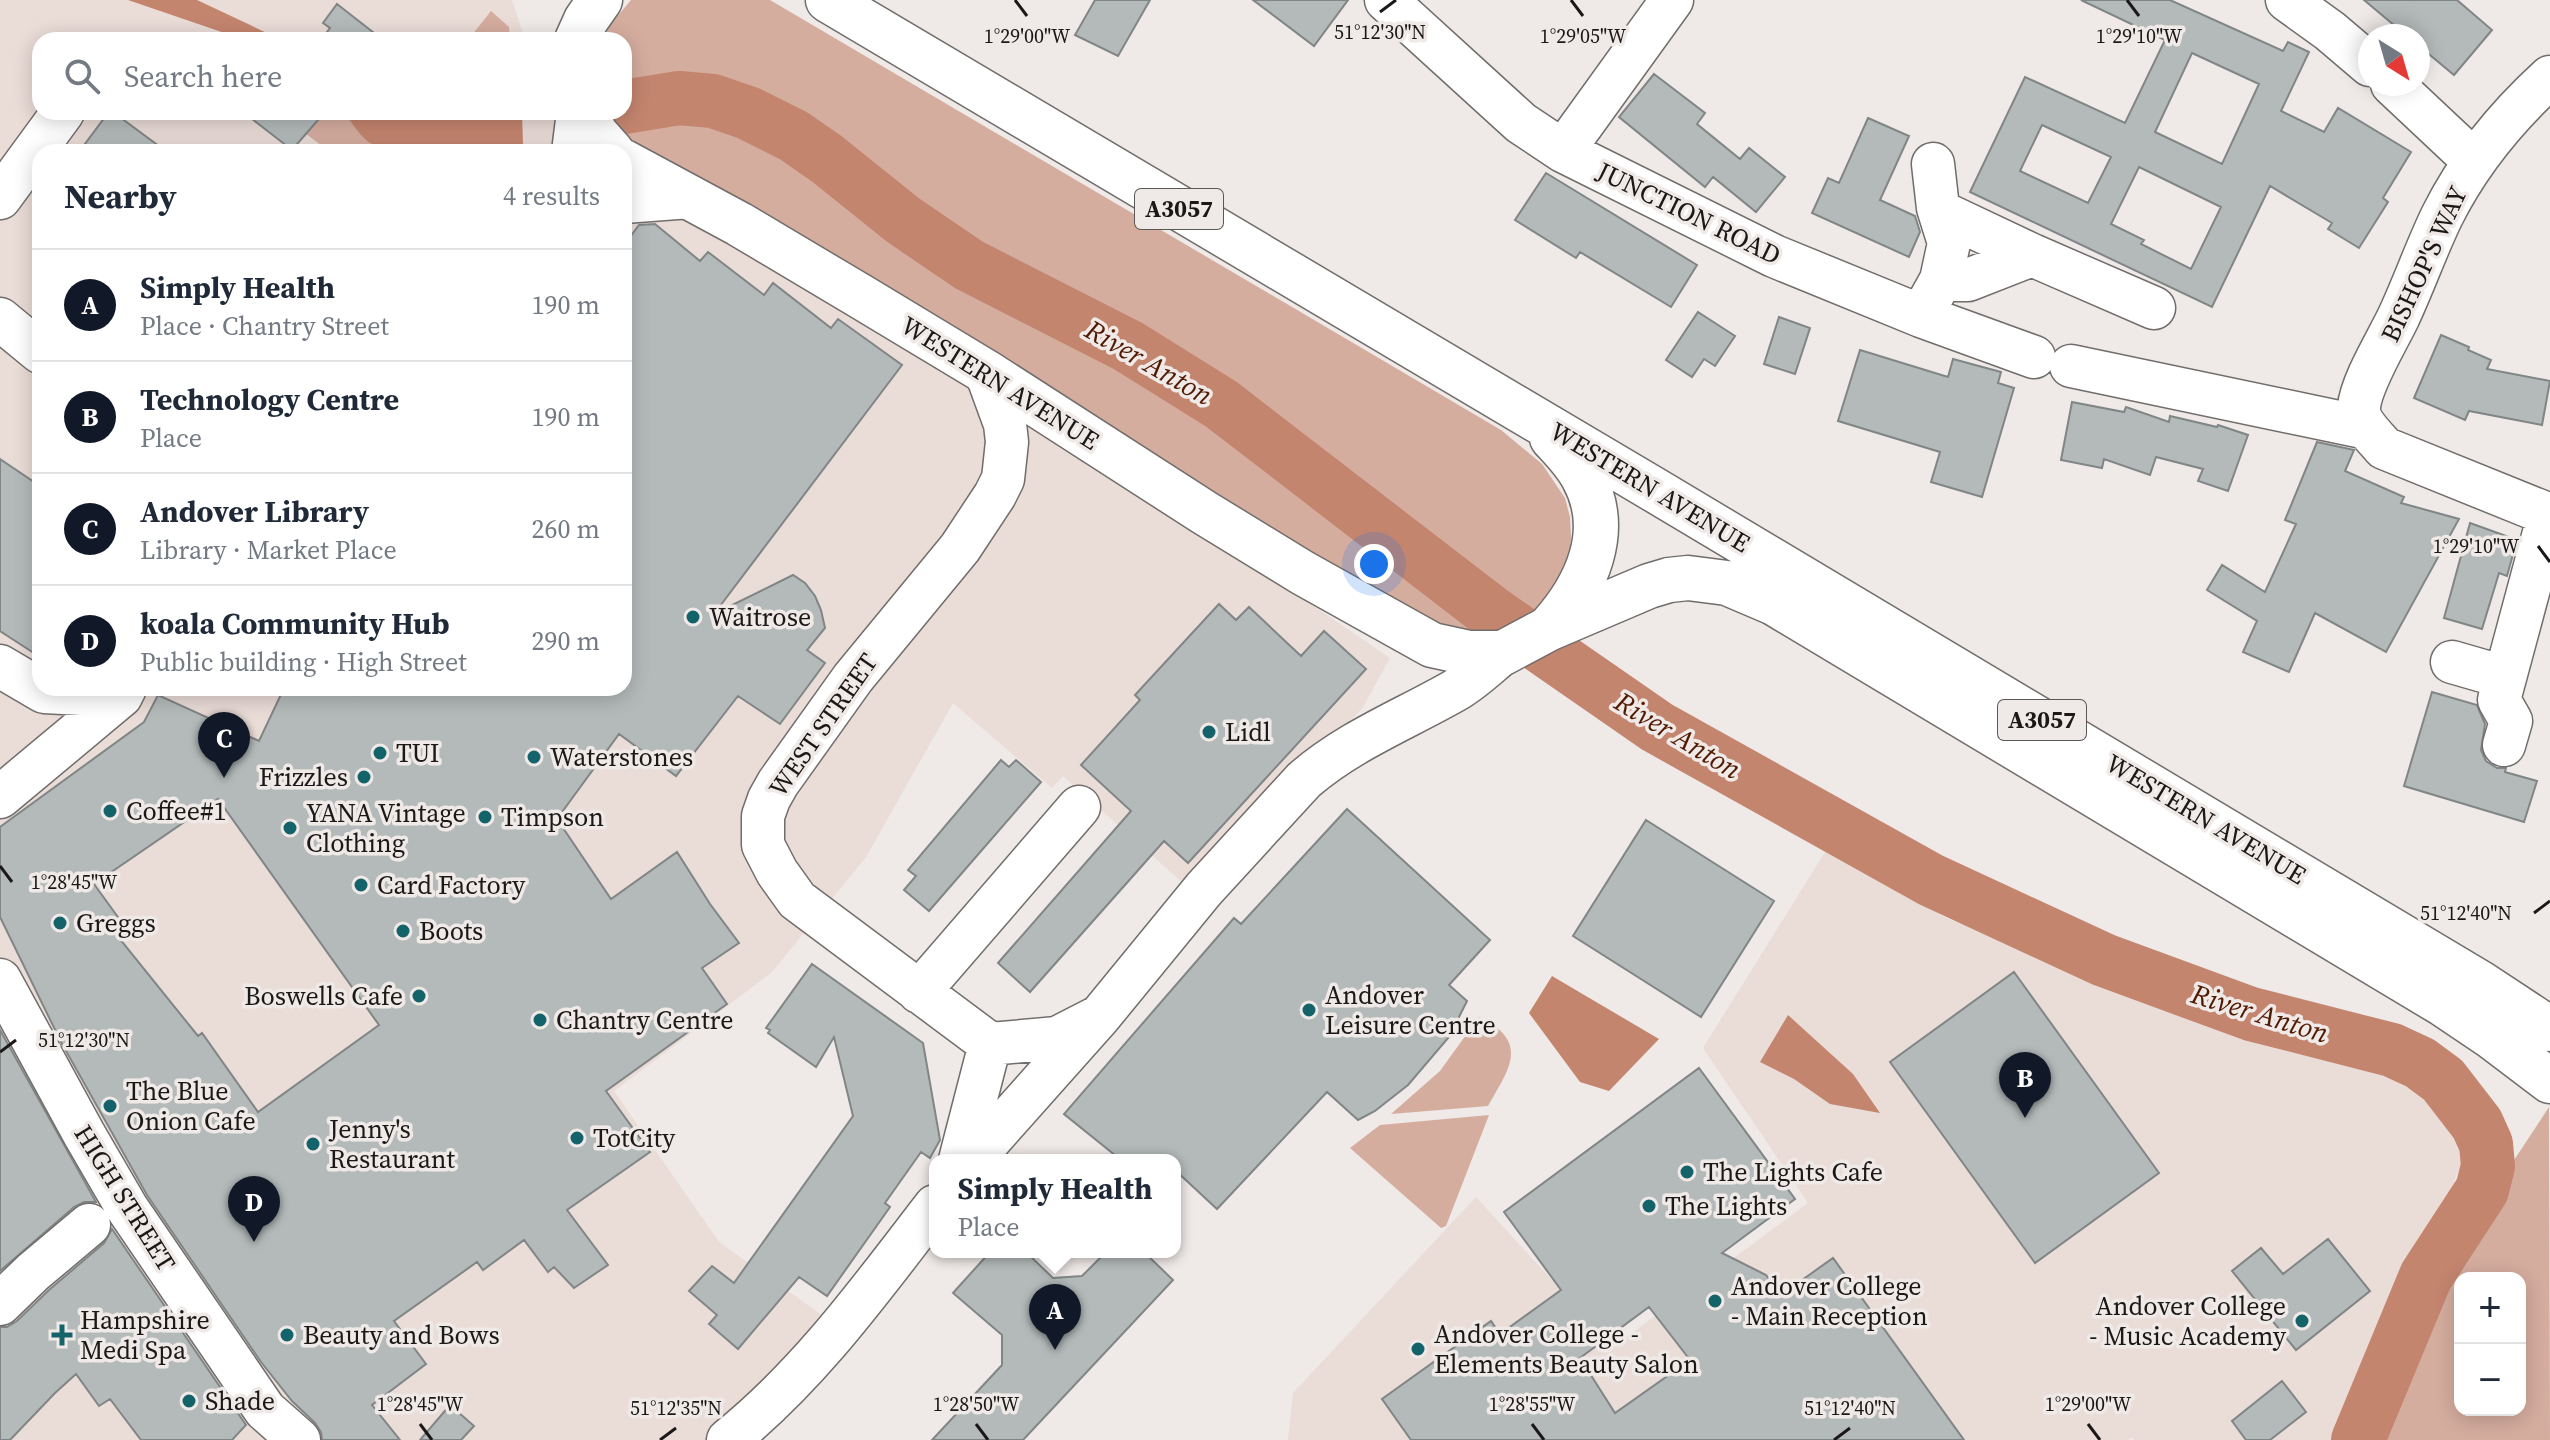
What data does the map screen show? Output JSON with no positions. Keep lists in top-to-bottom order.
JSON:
{
  "streets": {
    "main road": ["A3057", "WESTERN AVENUE"],
    "street": [
      "JUNCTION ROAD",
      "BISHOP'S WAY",
      "WEST STREET",
      "HIGH STREET"
    ]
  },
  "crossings": [
    ["JUNCTION ROAD", "BISHOP'S WAY"],
    ["WESTERN AVENUE", "WEST STREET"]
  ],
  "water": ["River Anton"],
  "places": {
    "other": [
      "Waitrose",
      "Lidl",
      "TUI",
      "Waterstones",
      "Frizzles",
      "Coffee#1",
      "Timpson",
      "YANA Vintage Clothing",
      "Card Factory",
      "Greggs",
      "Boots",
      "Boswells Cafe",
      "Andover Leisure Centre",
      "Chantry Centre",
      "The Blue Onion Cafe",
      "TotCity",
      "Jenny's Restaurant",
      "The Lights Cafe",
      "The Lights",
      "Andover College - Main Reception",
      "Andover College - Music Academy",
      "Beauty and Bows",
      "Andover College - Elements Beauty Salon",
      "Shade"
    ],
    "health": ["Hampshire Medi Spa"]
  },
  "north": "bottom right",
  "page": {
    "search": "Search here",
    "heading": ["Nearby", "4 results"],
    "list": [
      {
        "mark": "A",
        "name": "Simply Health",
        "note": "Place · Chantry Street",
        "value": "190 m"
      },
      {
        "mark": "B",
        "name": "Technology Centre",
        "note": "Place",
        "value": "190 m"
      },
      {
        "mark": "C",
        "name": "Andover Library",
        "note": "Library · Market Place",
        "value": "260 m"
      },
      {
        "mark": "D",
        "name": "koala Community Hub",
        "note": "Public building · High Street",
        "value": "290 m"
      }
    ],
    "pins": [
      "C",
      "B",
      "D",
      "A"
    ],
    "popup": ["Simply Health", "Place"],
    "map_buttons": ["+", "−"]
  },
  "coordinates": [
    "51°12'30\"N",
    "1°29'05\"W",
    "1°29'10\"W",
    "1°29'00\"W",
    "1°28'45\"W",
    "51°12'40\"N",
    "1°28'50\"W",
    "1°28'55\"W",
    "51°12'35\"N"
  ]
}
